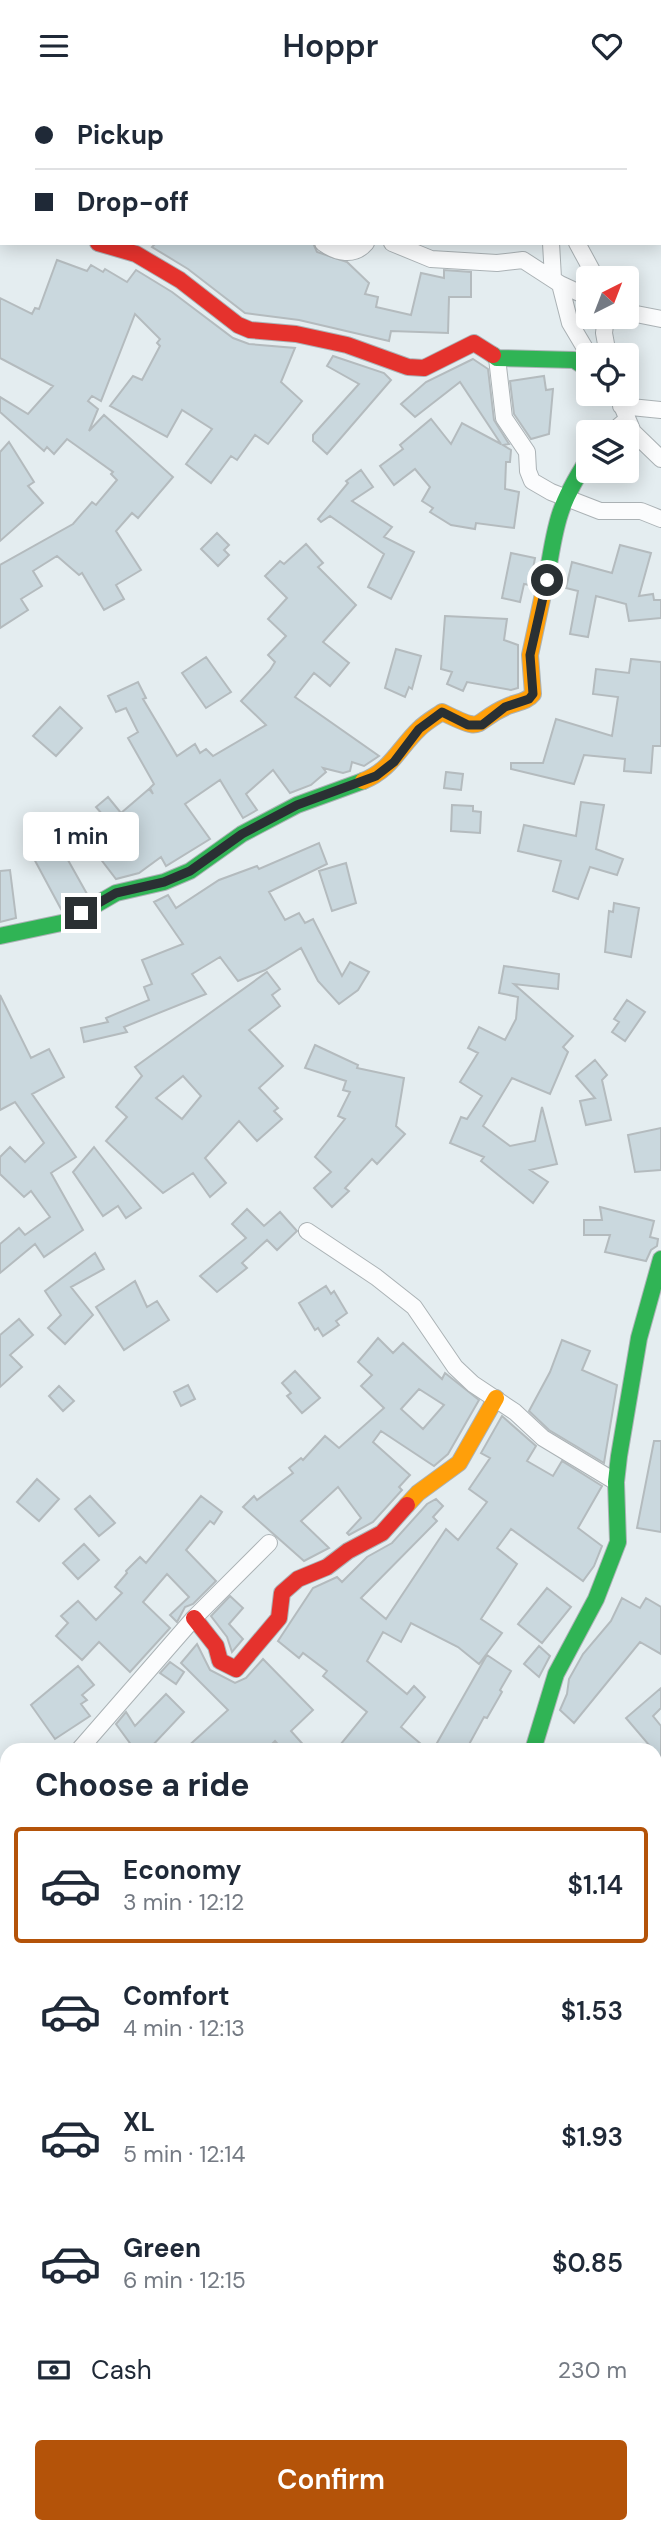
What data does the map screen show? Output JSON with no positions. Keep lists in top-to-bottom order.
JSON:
{
  "north": "top right",
  "page": {
    "header": "Hoppr",
    "banner": ["Pickup", "Drop-off"],
    "bubble": "1 min",
    "heading": "Choose a ride",
    "list": [
      {
        "name": "Economy",
        "note": "3 min · 12:12",
        "value": "$1.14"
      },
      {
        "name": "Comfort",
        "note": "4 min · 12:13",
        "value": "$1.53"
      },
      {
        "name": "XL",
        "note": "5 min · 12:14",
        "value": "$1.93"
      },
      {
        "name": "Green",
        "note": "6 min · 12:15",
        "value": "$0.85"
      }
    ],
    "pay": ["Cash", "230 m"],
    "buttons": "Confirm"
  }
}
